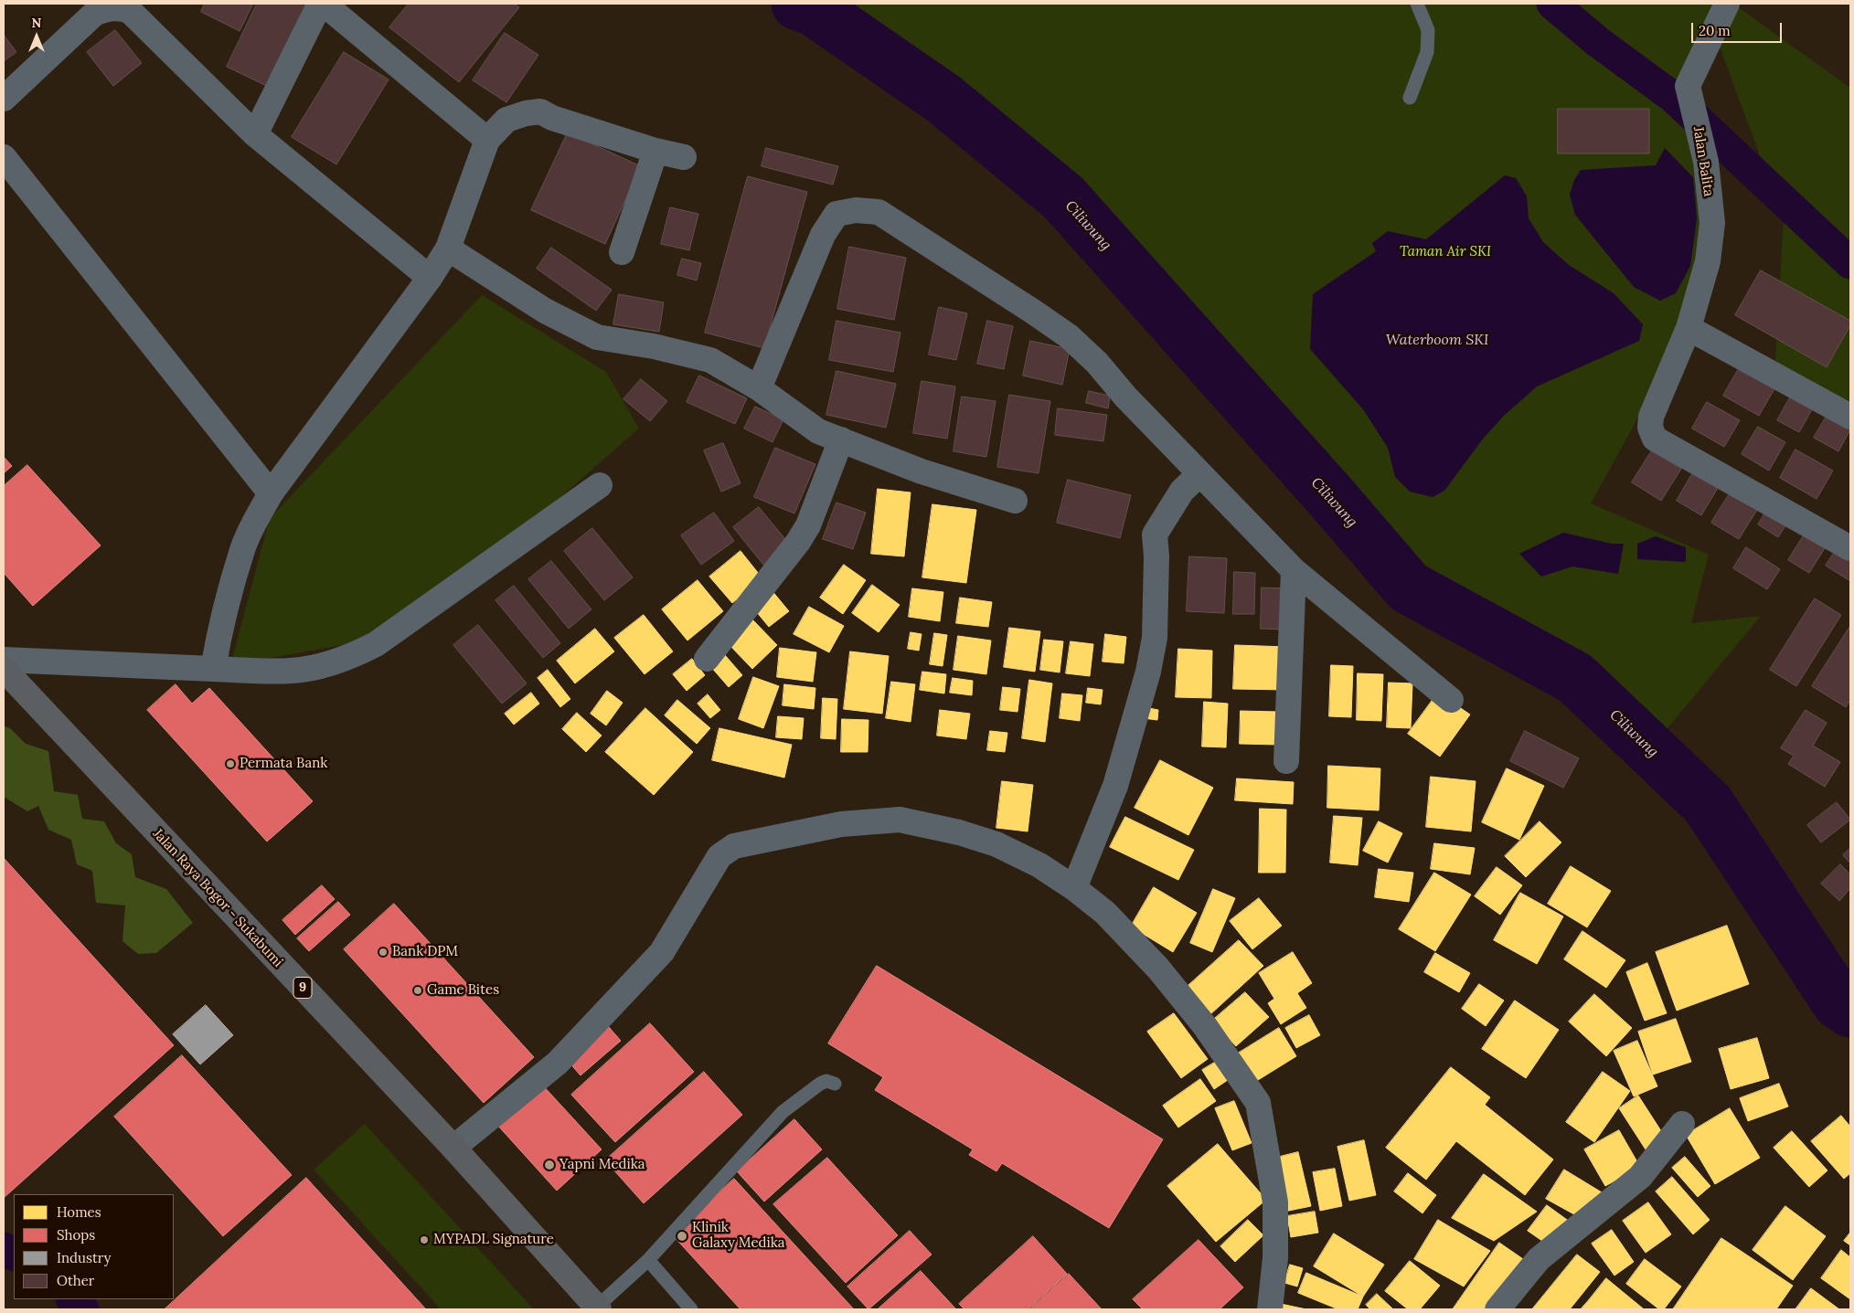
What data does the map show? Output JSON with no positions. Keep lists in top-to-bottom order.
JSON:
{
  "streets": {
    "highway": ["Jalan Raya Bogor - Sukabumi", "9"],
    "street": ["Jalan Balita"]
  },
  "water": ["Ciliwung", "Waterboom SKI"],
  "parks": ["Taman Air SKI"],
  "places": [
    "Permata Bank",
    "Bank DPM",
    "Game Bites",
    "Yapni Medika",
    "Klinik Galaxy Medika",
    "MYPADL Signature"
  ],
  "legend": [
    "Homes",
    "Shops",
    "Industry",
    "Other"
  ],
  "scale_bar": "20 m",
  "north": "top"
}
